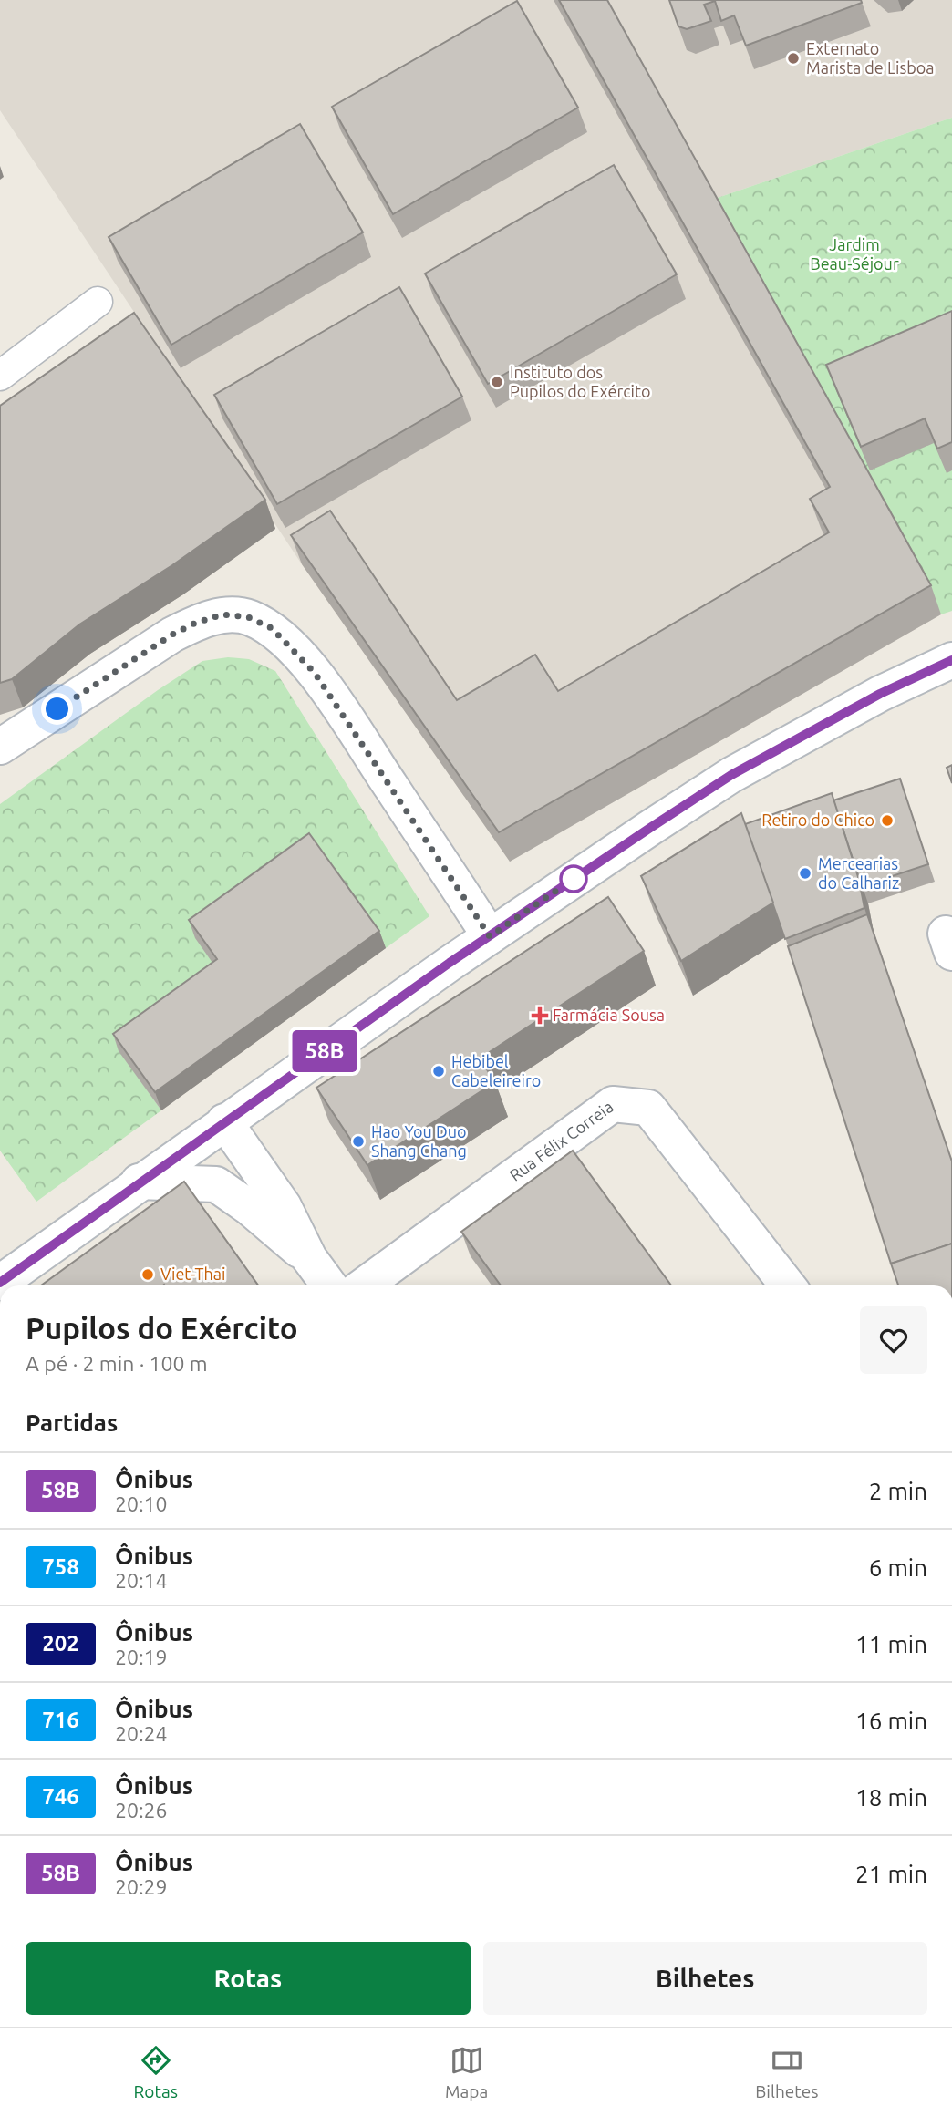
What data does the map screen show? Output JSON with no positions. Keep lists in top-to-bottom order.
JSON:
{
  "streets": {
    "street": ["Rua Félix Correia"]
  },
  "parks": ["Jardim Beau-Séjour"],
  "places": {
    "other": [
      "Externato Marista de Lisboa",
      "Instituto dos Pupilos do Exército",
      "Retiro do Chico",
      "Mercearias do Calhariz",
      "Hebibel Cabeleireiro",
      "Hao You Duo Shang Chang",
      "Viet-Thai"
    ],
    "health": ["Farmácia Sousa"]
  },
  "lines": ["bus line 58B"],
  "page": {
    "on_map": "58B",
    "heading": [
      ["Pupilos do Exército", "A pé · 2 min · 100 m"],
      "Partidas"
    ],
    "list": [
      {
        "mark": "58B",
        "name": "Ônibus",
        "note": "20:10",
        "value": "2 min"
      },
      {
        "mark": "758",
        "name": "Ônibus",
        "note": "20:14",
        "value": "6 min"
      },
      {
        "mark": "202",
        "name": "Ônibus",
        "note": "20:19",
        "value": "11 min"
      },
      {
        "mark": "716",
        "name": "Ônibus",
        "note": "20:24",
        "value": "16 min"
      },
      {
        "mark": "746",
        "name": "Ônibus",
        "note": "20:26",
        "value": "18 min"
      },
      {
        "mark": "58B",
        "name": "Ônibus",
        "note": "20:29",
        "value": "21 min"
      }
    ],
    "buttons": ["Rotas", "Bilhetes"],
    "tabs": ["Rotas", "Mapa", "Bilhetes"]
  }
}
